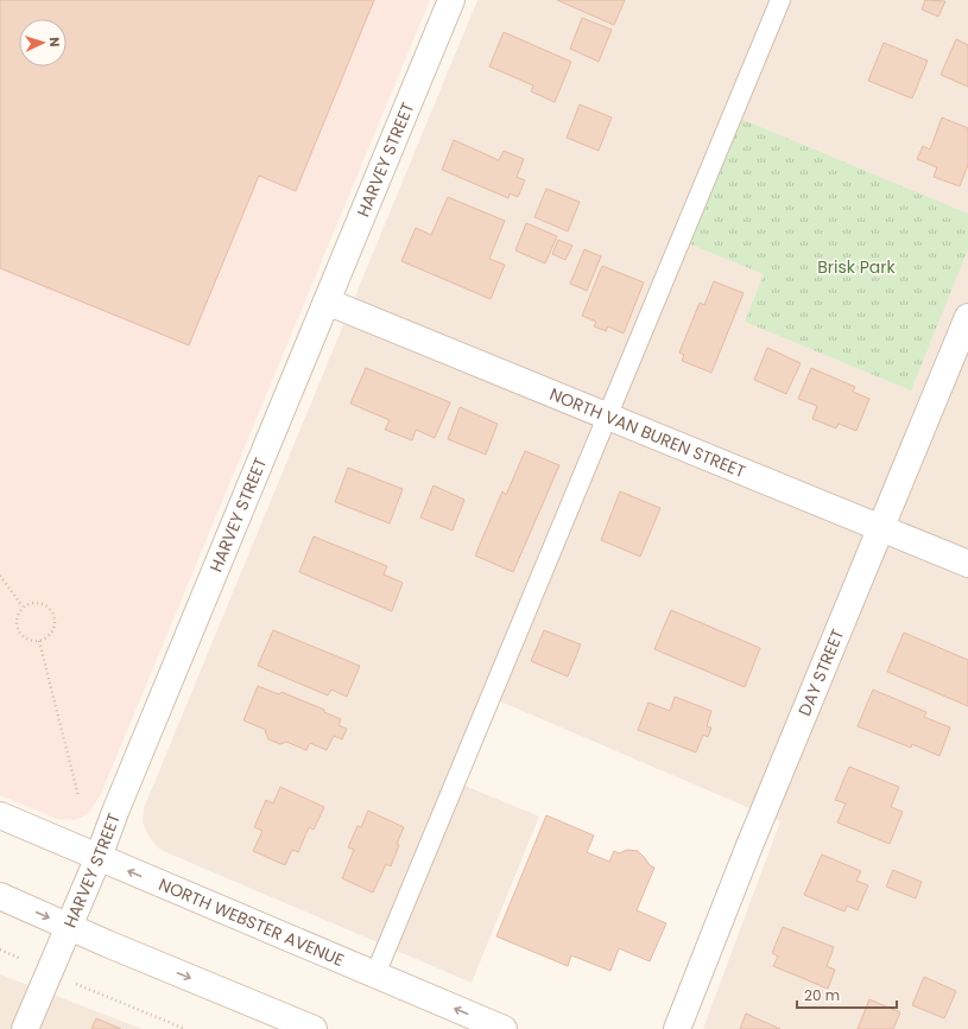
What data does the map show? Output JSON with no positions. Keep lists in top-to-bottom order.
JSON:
{
  "streets": {
    "street": [
      "HARVEY STREET",
      "NORTH VAN BUREN STREET",
      "DAY STREET",
      "NORTH WEBSTER AVENUE"
    ]
  },
  "crossings": [
    ["HARVEY STREET", "NORTH VAN BUREN STREET"],
    ["HARVEY STREET", "NORTH WEBSTER AVENUE"],
    ["NORTH VAN BUREN STREET", "DAY STREET"]
  ],
  "parks": ["Brisk Park"],
  "scale_bar": "20 m",
  "north": "right"
}
